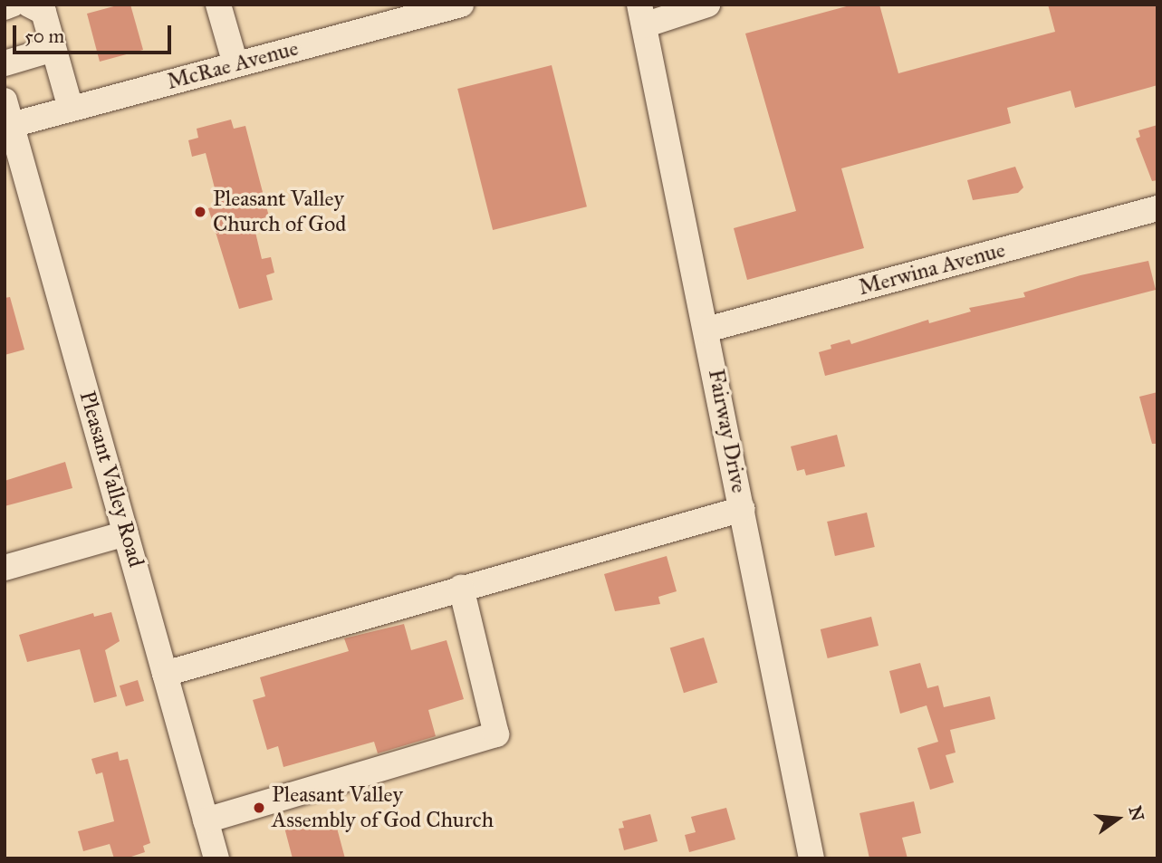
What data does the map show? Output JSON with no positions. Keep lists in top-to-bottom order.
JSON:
{
  "streets": {
    "street": [
      "McRae Avenue",
      "Merwina Avenue",
      "Fairway Drive",
      "Pleasant Valley Road"
    ]
  },
  "crossings": [
    ["McRae Avenue", "Pleasant Valley Road"],
    ["Merwina Avenue", "Fairway Drive"]
  ],
  "places": ["Pleasant Valley Church of God", "Pleasant Valley Assembly of God Church"],
  "scale_bar": "50 m",
  "north": "right"
}
